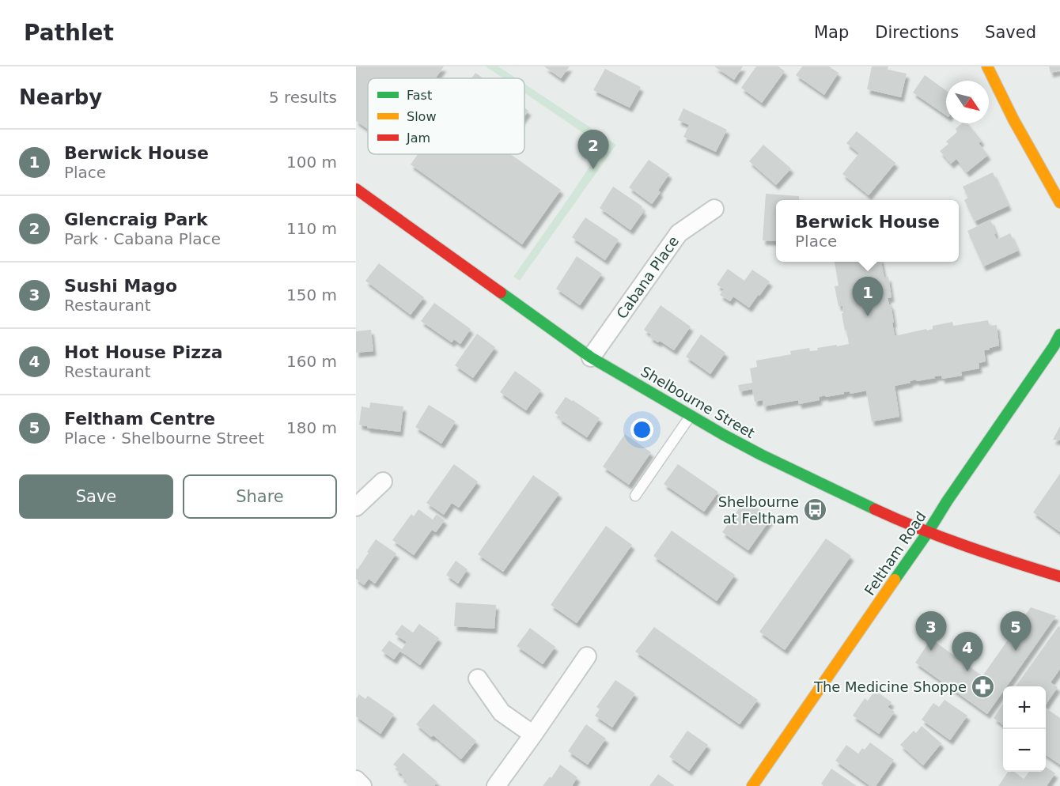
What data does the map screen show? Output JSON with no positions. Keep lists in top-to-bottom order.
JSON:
{
  "streets": {
    "main road": ["Shelbourne Street", "Feltham Road"],
    "street": ["Cabana Place"]
  },
  "crossings": [
    ["Cabana Place", "Shelbourne Street"],
    ["Shelbourne Street", "Feltham Road"]
  ],
  "places": {
    "bus stop": ["Shelbourne at Feltham"],
    "pharmacy": ["The Medicine Shoppe"]
  },
  "legend": ["Fast", "Slow", "Jam"],
  "north": "bottom right",
  "page": {
    "header": "Pathlet",
    "nav": ["Map", "Directions", "Saved"],
    "heading": ["Nearby", "5 results"],
    "list": [
      {
        "mark": "1",
        "name": "Berwick House",
        "note": "Place",
        "value": "100 m"
      },
      {
        "mark": "2",
        "name": "Glencraig Park",
        "note": "Park · Cabana Place",
        "value": "110 m"
      },
      {
        "mark": "3",
        "name": "Sushi Mago",
        "note": "Restaurant",
        "value": "150 m"
      },
      {
        "mark": "4",
        "name": "Hot House Pizza",
        "note": "Restaurant",
        "value": "160 m"
      },
      {
        "mark": "5",
        "name": "Feltham Centre",
        "note": "Place · Shelbourne Street",
        "value": "180 m"
      }
    ],
    "pins": [
      "2",
      "1",
      "3",
      "5",
      "4"
    ],
    "popup": ["Berwick House", "Place"],
    "buttons": ["Save", "Share"],
    "map_buttons": ["+", "−"]
  }
}
